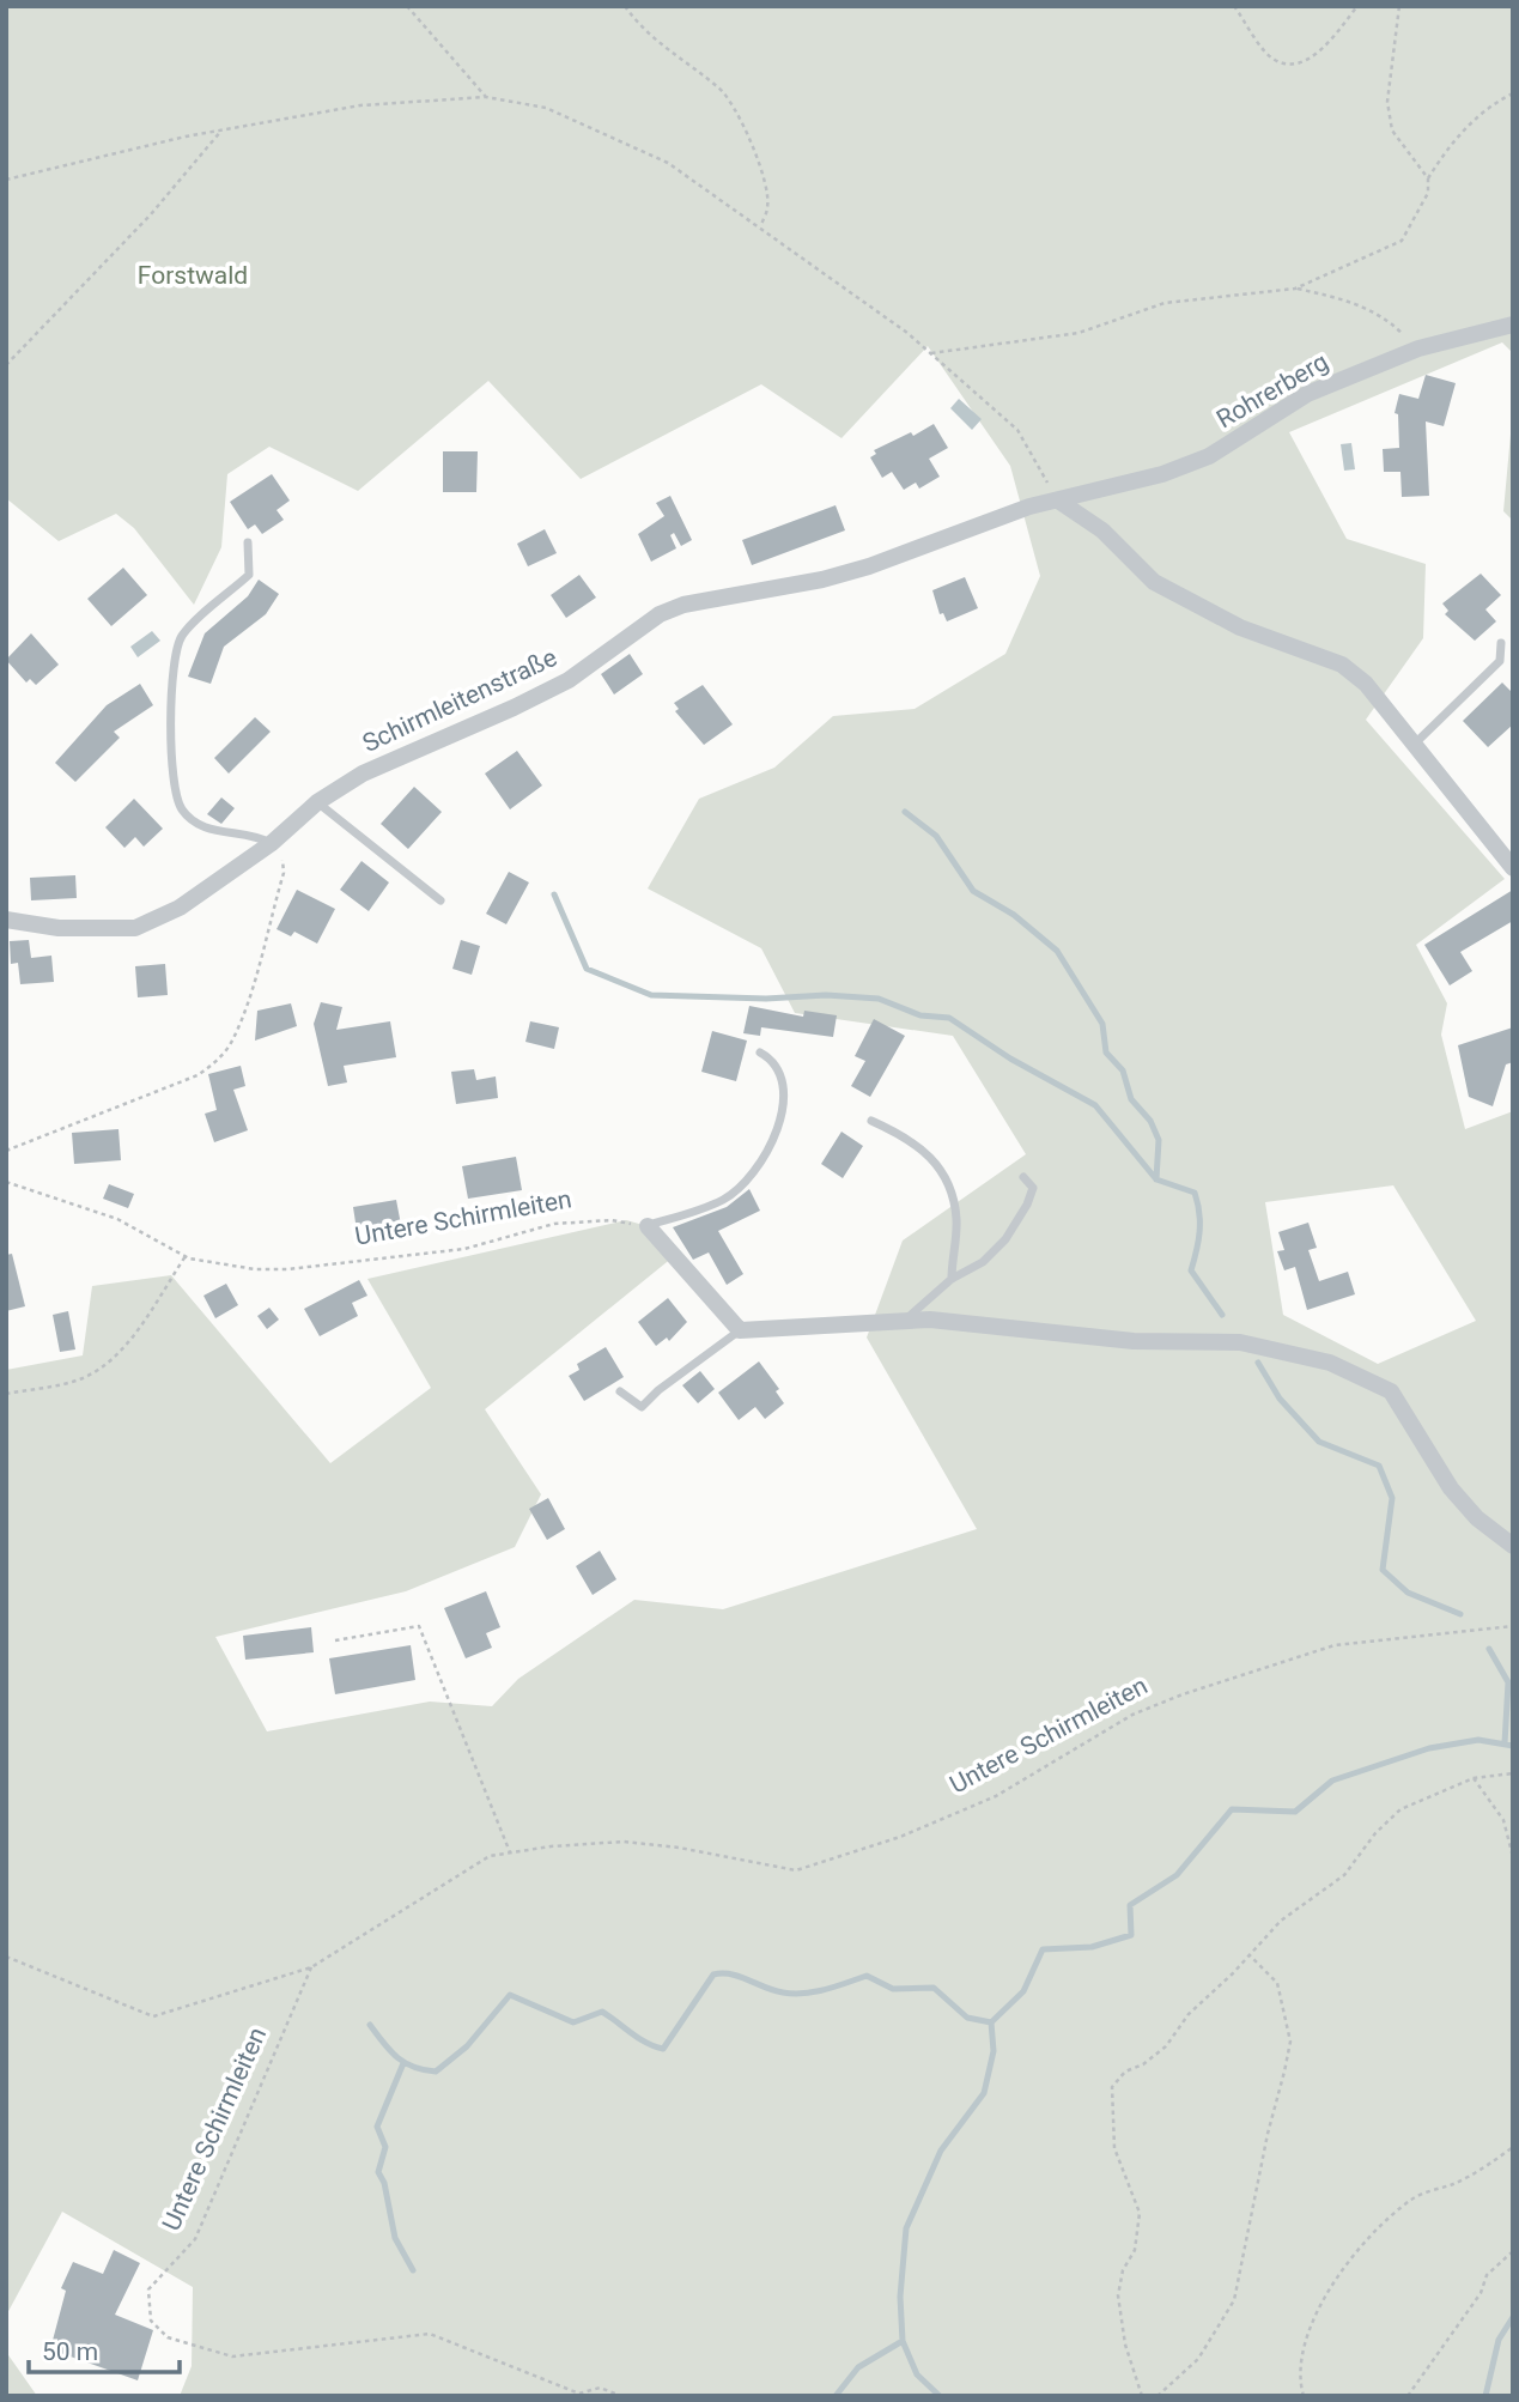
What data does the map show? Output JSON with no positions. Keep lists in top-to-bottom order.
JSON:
{
  "streets": {
    "street": ["Rohrerberg", "Schirmleitenstraße"],
    "path": ["Untere Schirmleiten"]
  },
  "crossings": [
    ["Rohrerberg", "Schirmleitenstraße"]
  ],
  "parks": ["Forstwald"],
  "scale_bar": "50 m"
}
